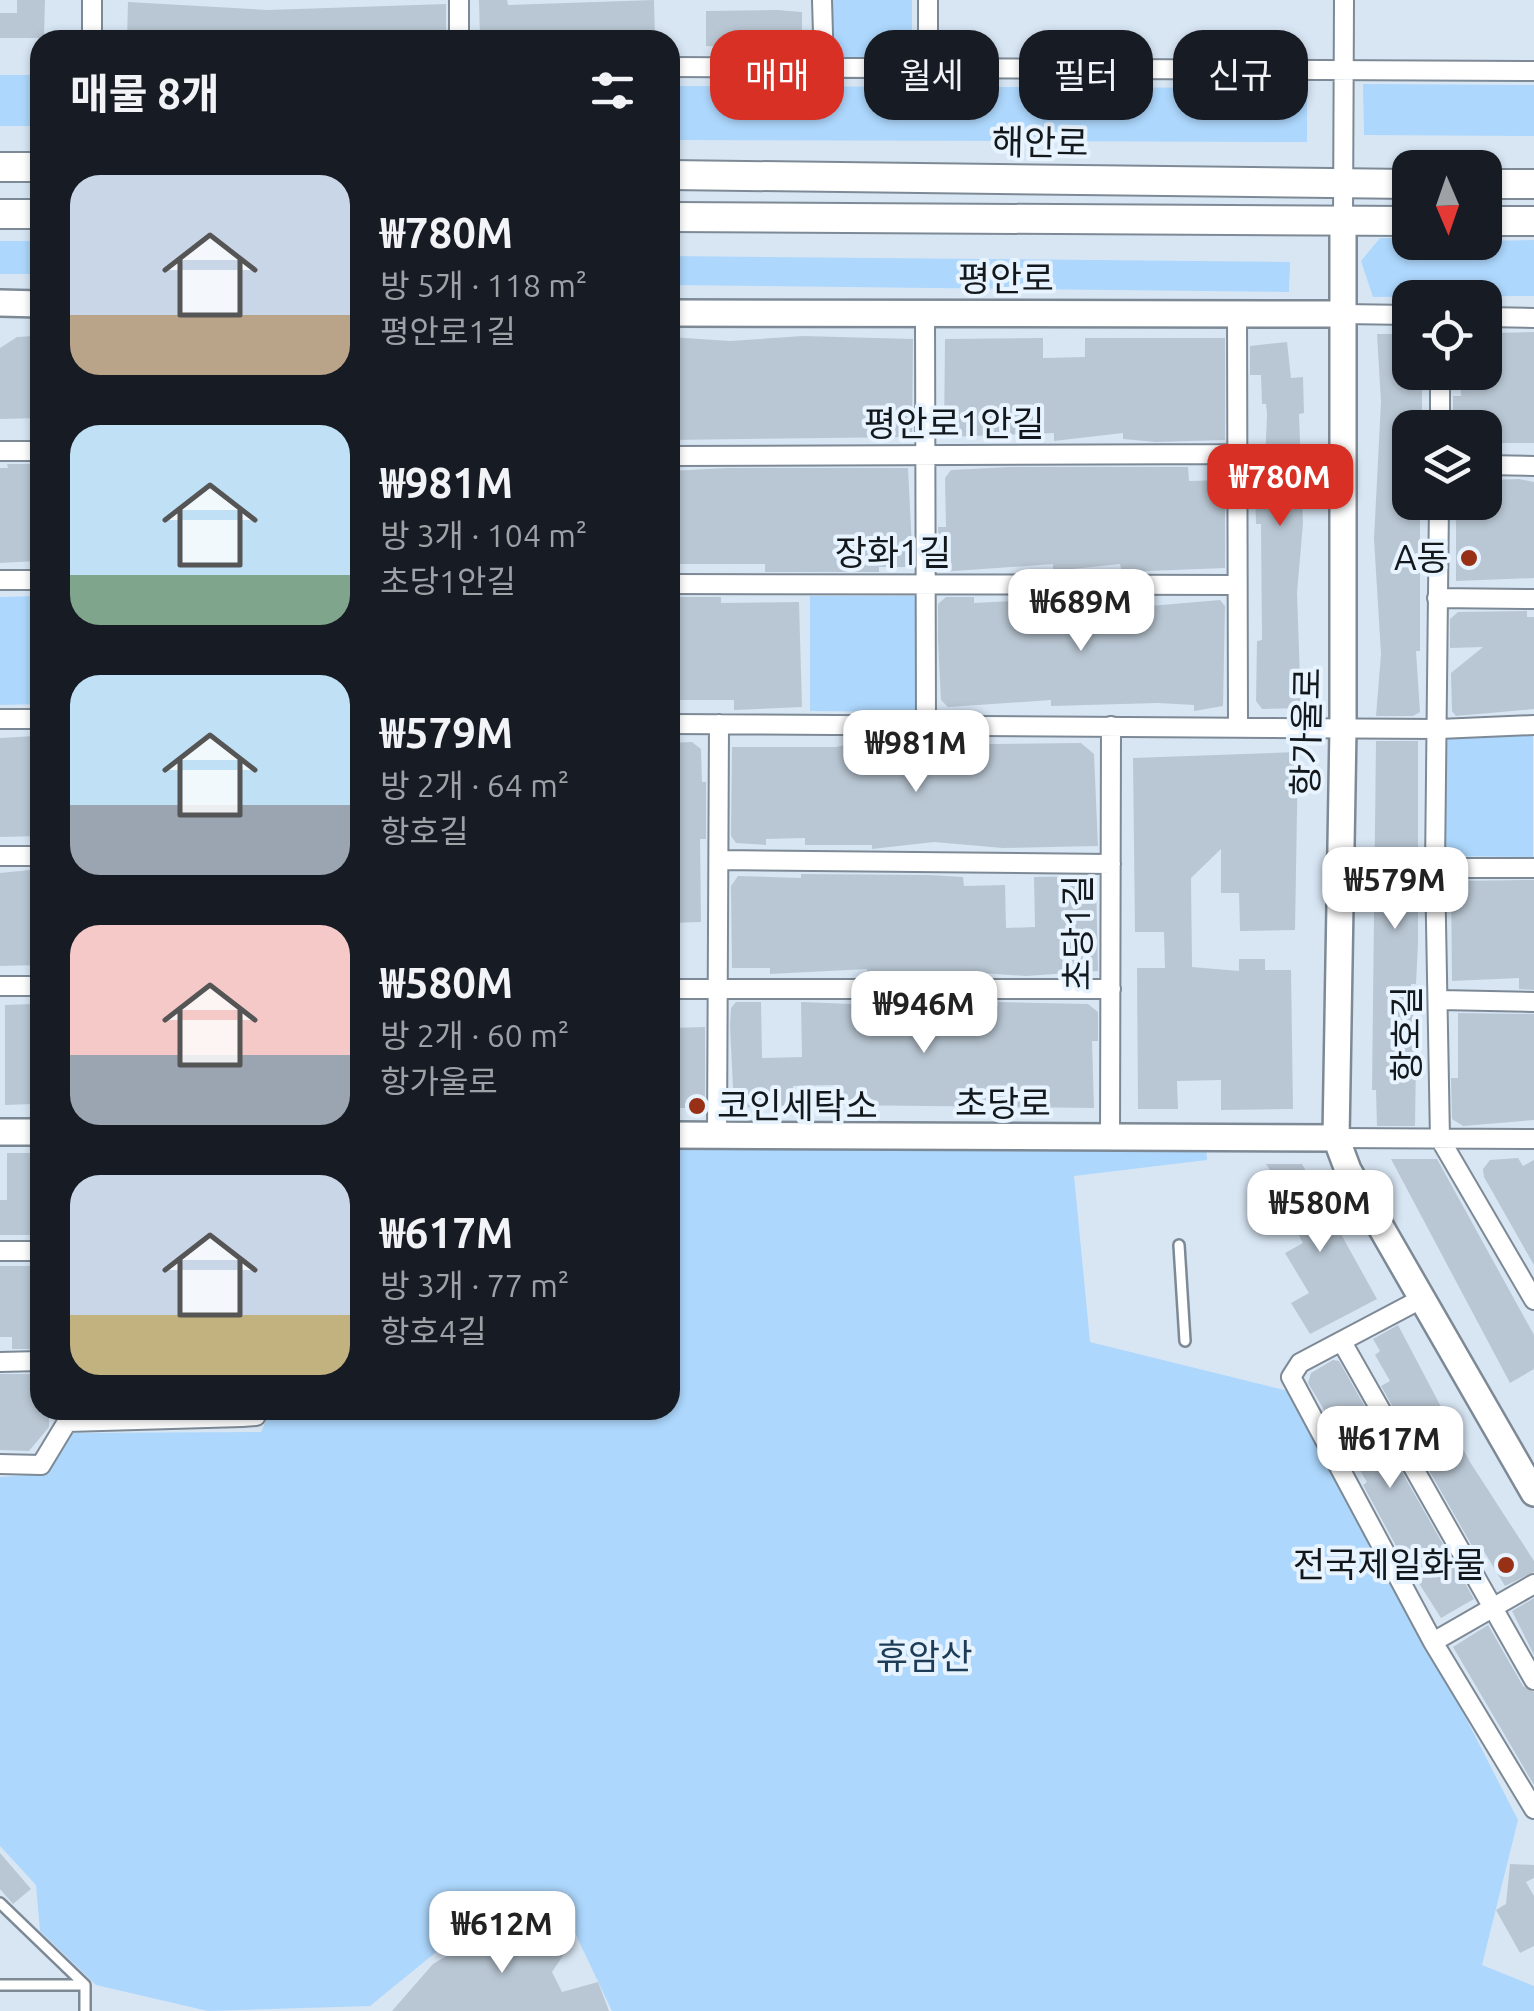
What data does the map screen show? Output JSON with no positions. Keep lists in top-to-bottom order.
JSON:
{
  "streets": {
    "main road": ["해안로"],
    "street": [
      "평안로",
      "평안로1안길",
      "장화1길",
      "항가울로",
      "초당1길",
      "항호길",
      "초당로"
    ]
  },
  "crossings": [
    ["평안로", "항가울로"],
    ["항가울로", "초당로"],
    ["초당1길", "초당로"]
  ],
  "parks": ["휴암산"],
  "places": ["A동", "코인세탁소", "전국제일화물"],
  "north": "bottom",
  "page": {
    "chip": [
      "매매",
      "월세",
      "필터",
      "신규"
    ],
    "heading": "매물 8개",
    "list": [
      {
        "name": "₩780M",
        "note": "방 5개 · 118 m² · 평안로1길"
      },
      {
        "name": "₩981M",
        "note": "방 3개 · 104 m² · 초당1안길"
      },
      {
        "name": "₩579M",
        "note": "방 2개 · 64 m² · 항호길"
      },
      {
        "name": "₩580M",
        "note": "방 2개 · 60 m² · 항가울로"
      },
      {
        "name": "₩617M",
        "note": "방 3개 · 77 m² · 항호4길"
      }
    ],
    "price": [
      "₩780M",
      "₩689M",
      "₩981M",
      "₩579M",
      "₩946M",
      "₩580M",
      "₩617M",
      "₩612M"
    ]
  }
}
